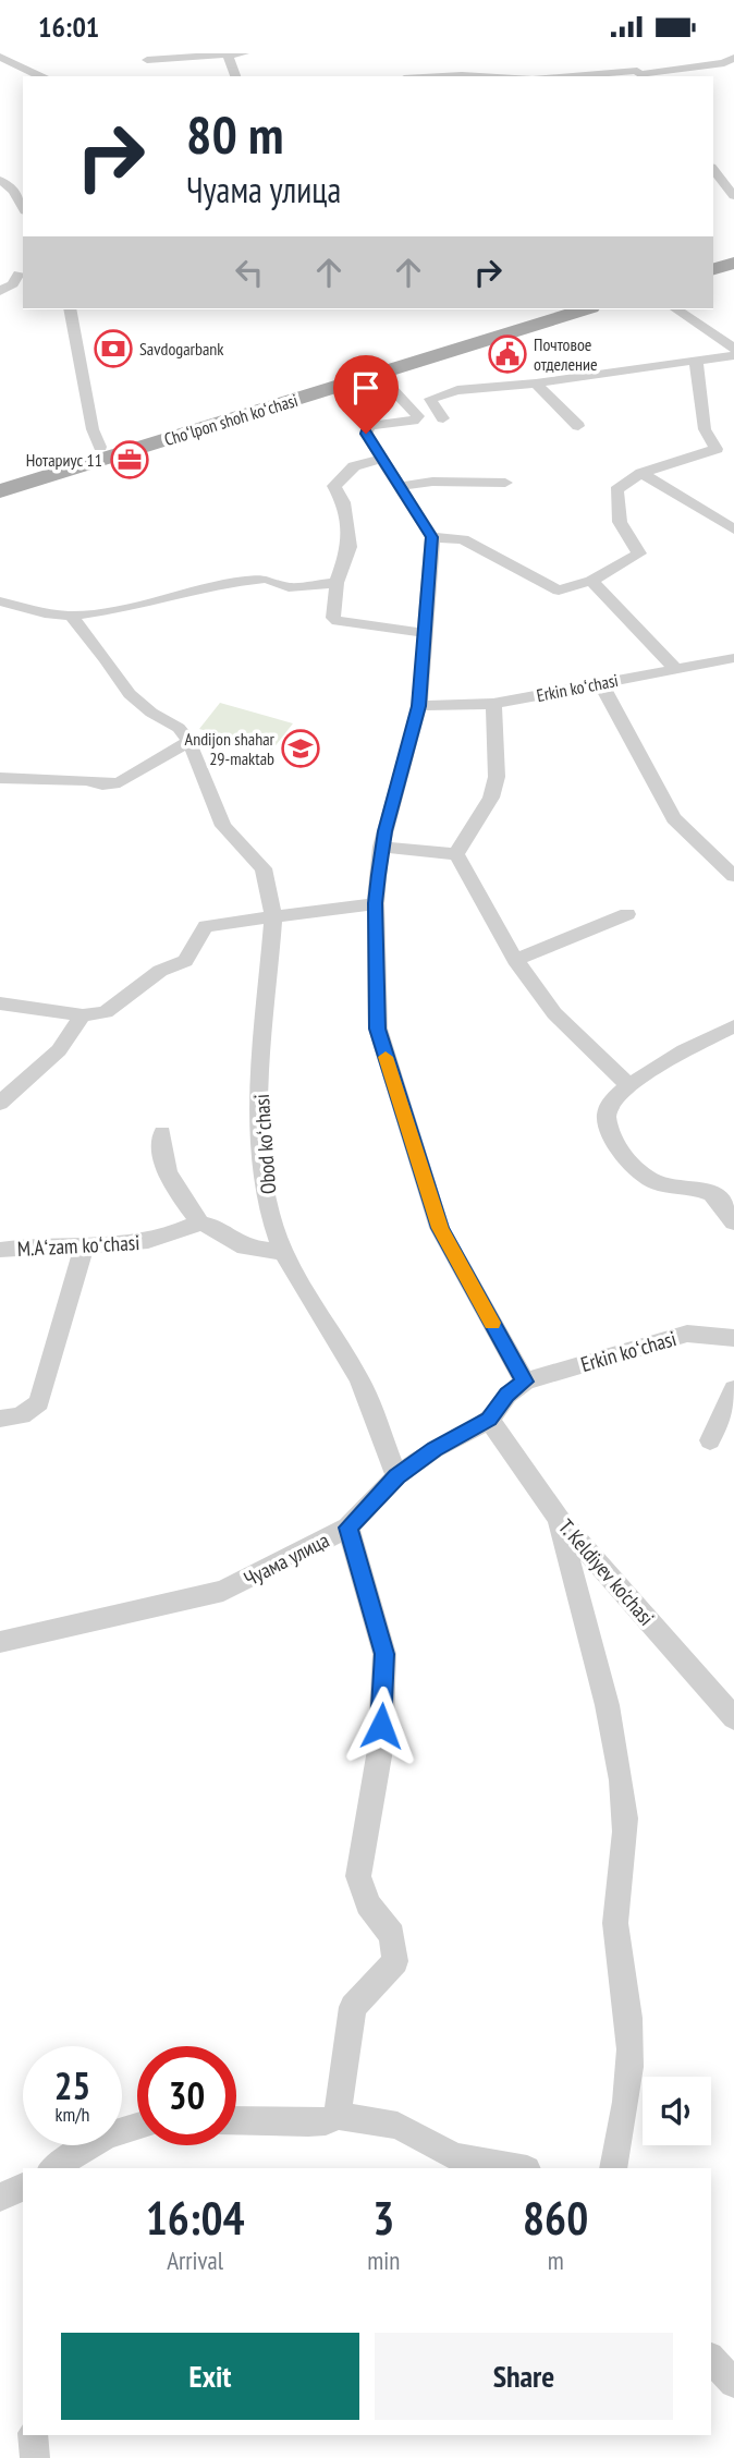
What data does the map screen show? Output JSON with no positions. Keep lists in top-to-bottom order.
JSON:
{
  "streets": {
    "main road": ["Choʻlpon shoh koʻchasi"],
    "street": [
      "Erkin koʻchasi",
      "Obod koʻchasi",
      "M.Aʻzam koʻchasi",
      "Чуама улица",
      "T. Keldiyev ko'chasi"
    ]
  },
  "crossings": [
    ["Erkin koʻchasi", "Чуама улица"],
    ["Obod koʻchasi", "Чуама улица"],
    ["Чуама улица", "T. Keldiyev ko'chasi"]
  ],
  "places": {
    "bank": ["Savdogarbank"],
    "public building": ["Почтовое отделение"],
    "office": ["Нотариус 11"],
    "school or university": ["Andijon shahar 29-maktab"]
  },
  "page": {
    "status": "16:01",
    "turn": ["80 m", "Чуама улица"],
    "speed": "25 km/h",
    "limit": "30",
    "eta": [
      "16:04",
      "Arrival",
      "3",
      "min",
      "860",
      "m"
    ],
    "buttons": ["Exit", "Share"]
  }
}
